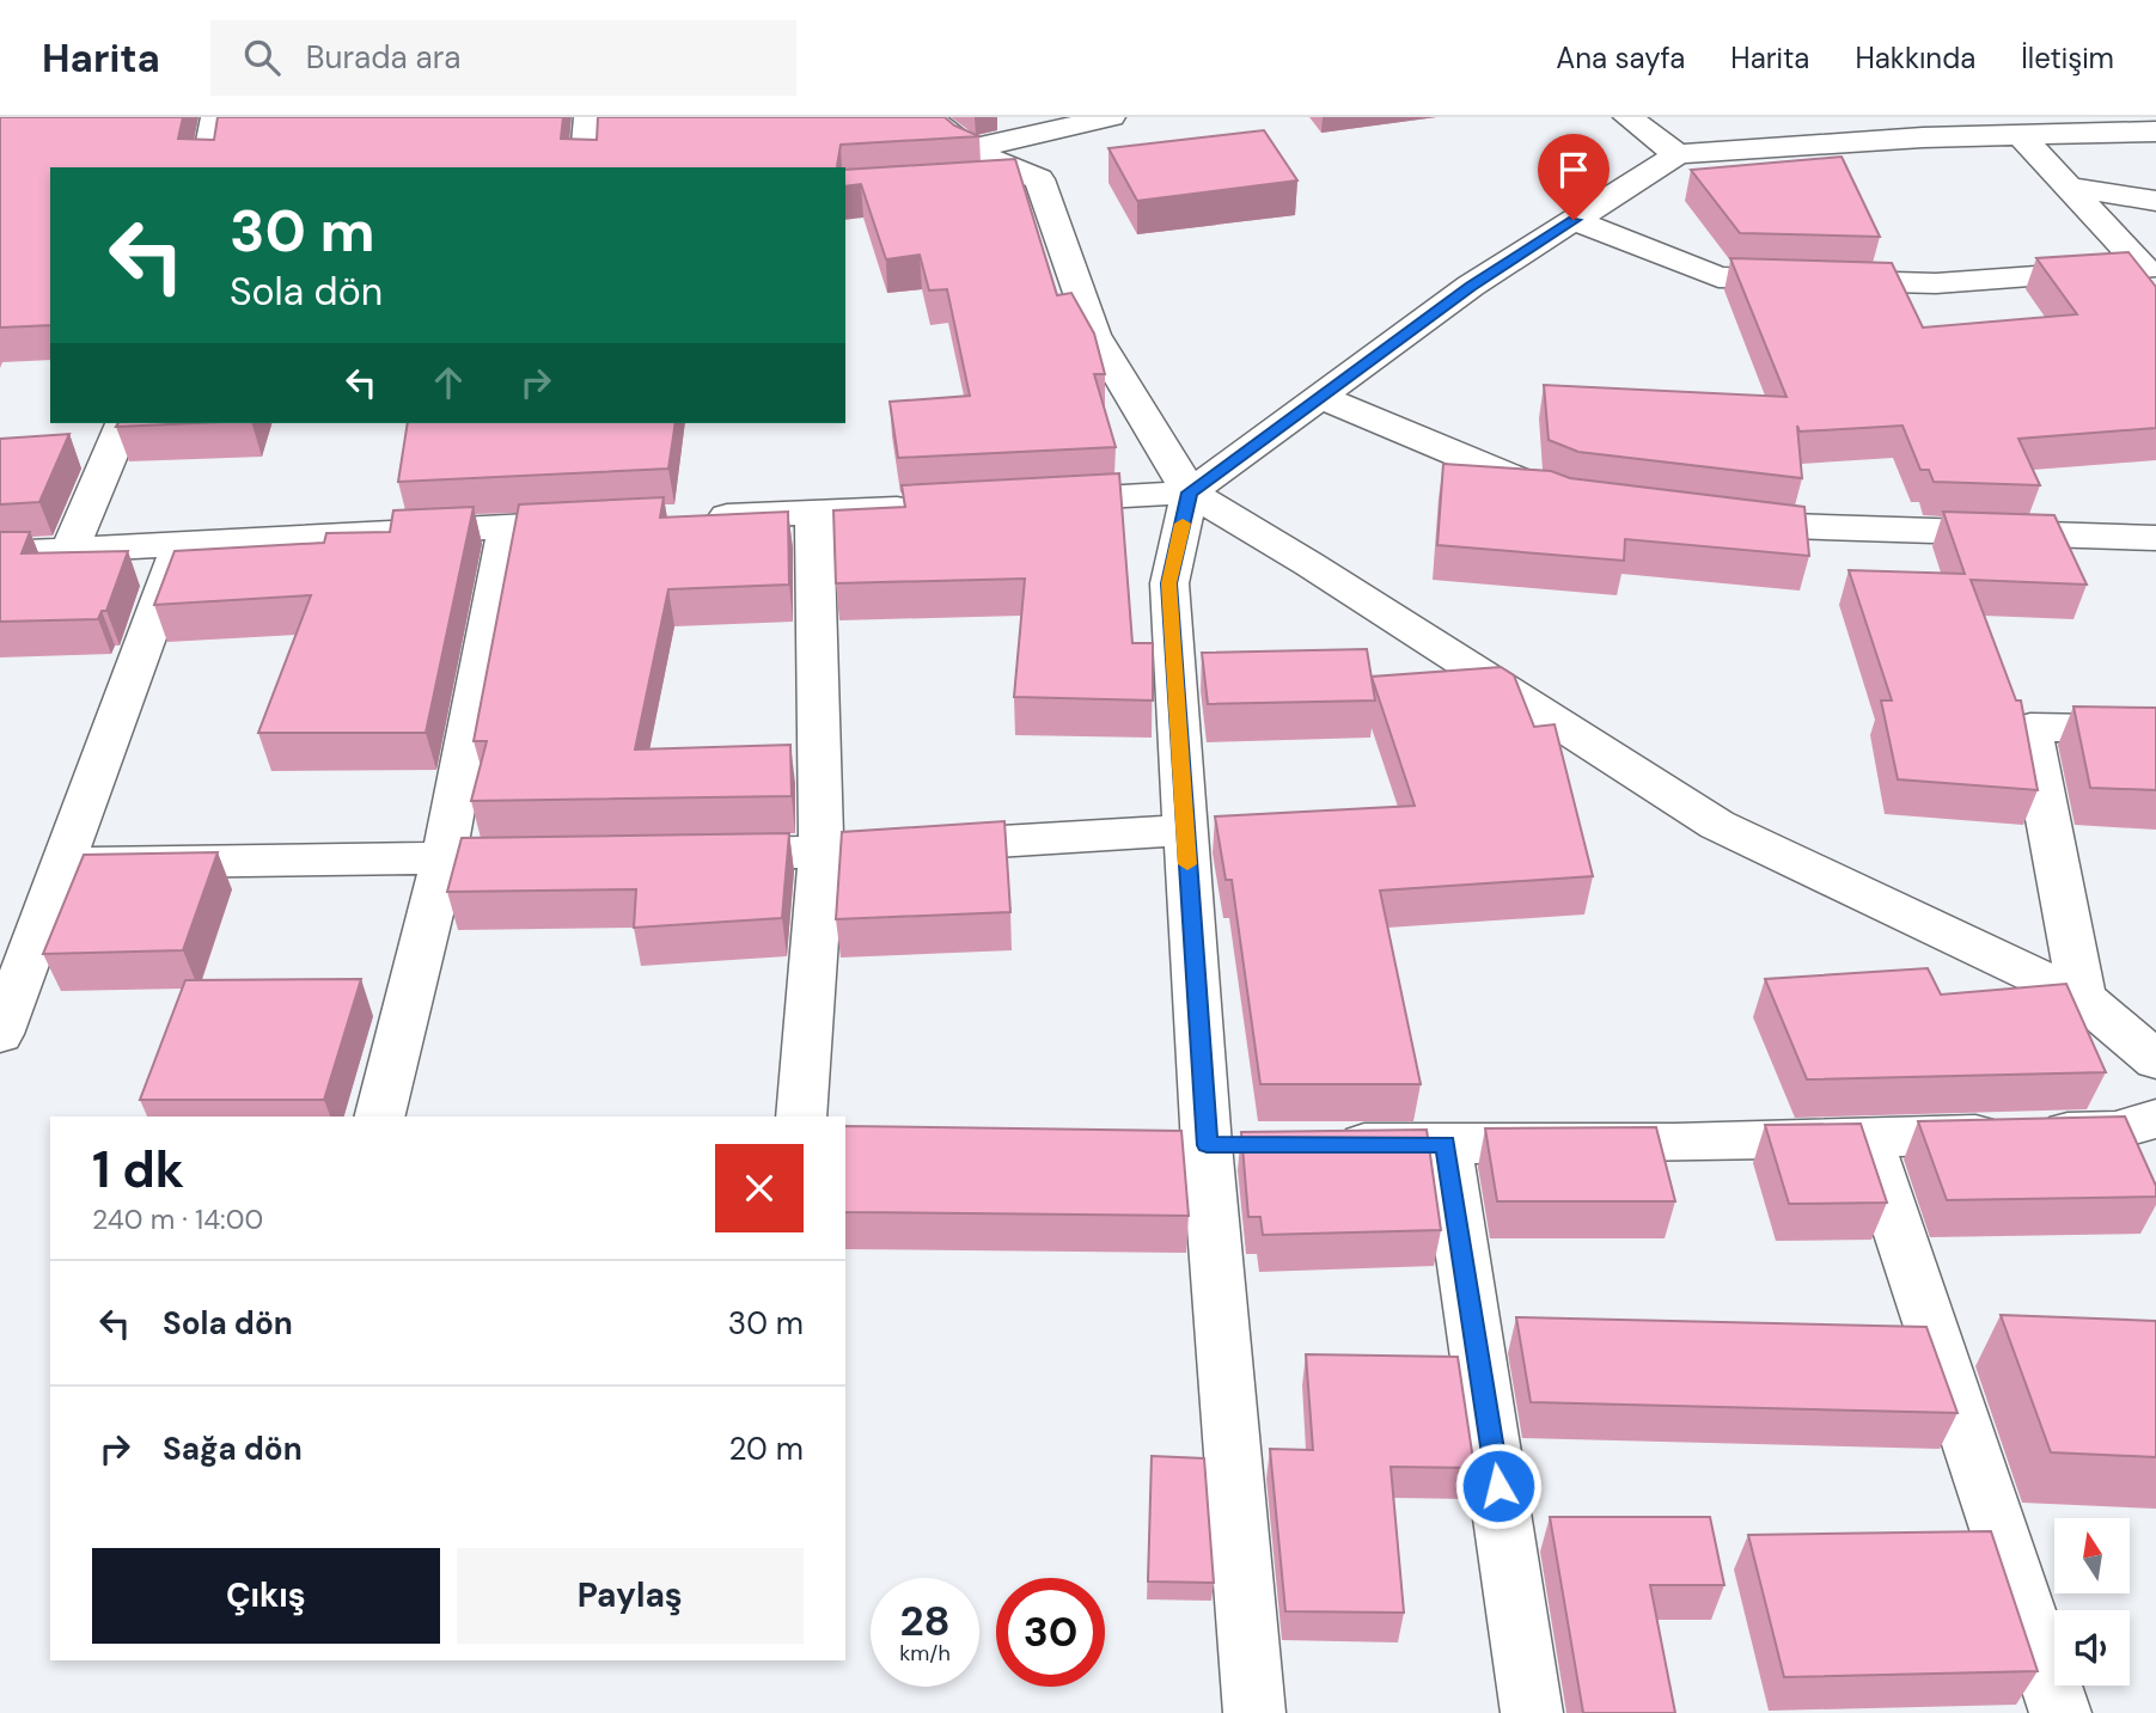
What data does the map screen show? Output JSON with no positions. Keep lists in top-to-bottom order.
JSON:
{
  "north": "top",
  "page": {
    "header": "Harita",
    "search": "Burada ara",
    "nav": [
      "Ana sayfa",
      "Harita",
      "Hakkında",
      "İletişim"
    ],
    "turn": ["30 m", "Sola dön"],
    "heading": ["1 dk", "240 m · 14:00"],
    "list": [
      {
        "name": "Sola dön",
        "value": "30 m"
      },
      {
        "name": "Sağa dön",
        "value": "20 m"
      }
    ],
    "buttons": ["Çıkış", "Paylaş"],
    "speed": "28 km/h",
    "limit": "30"
  }
}
